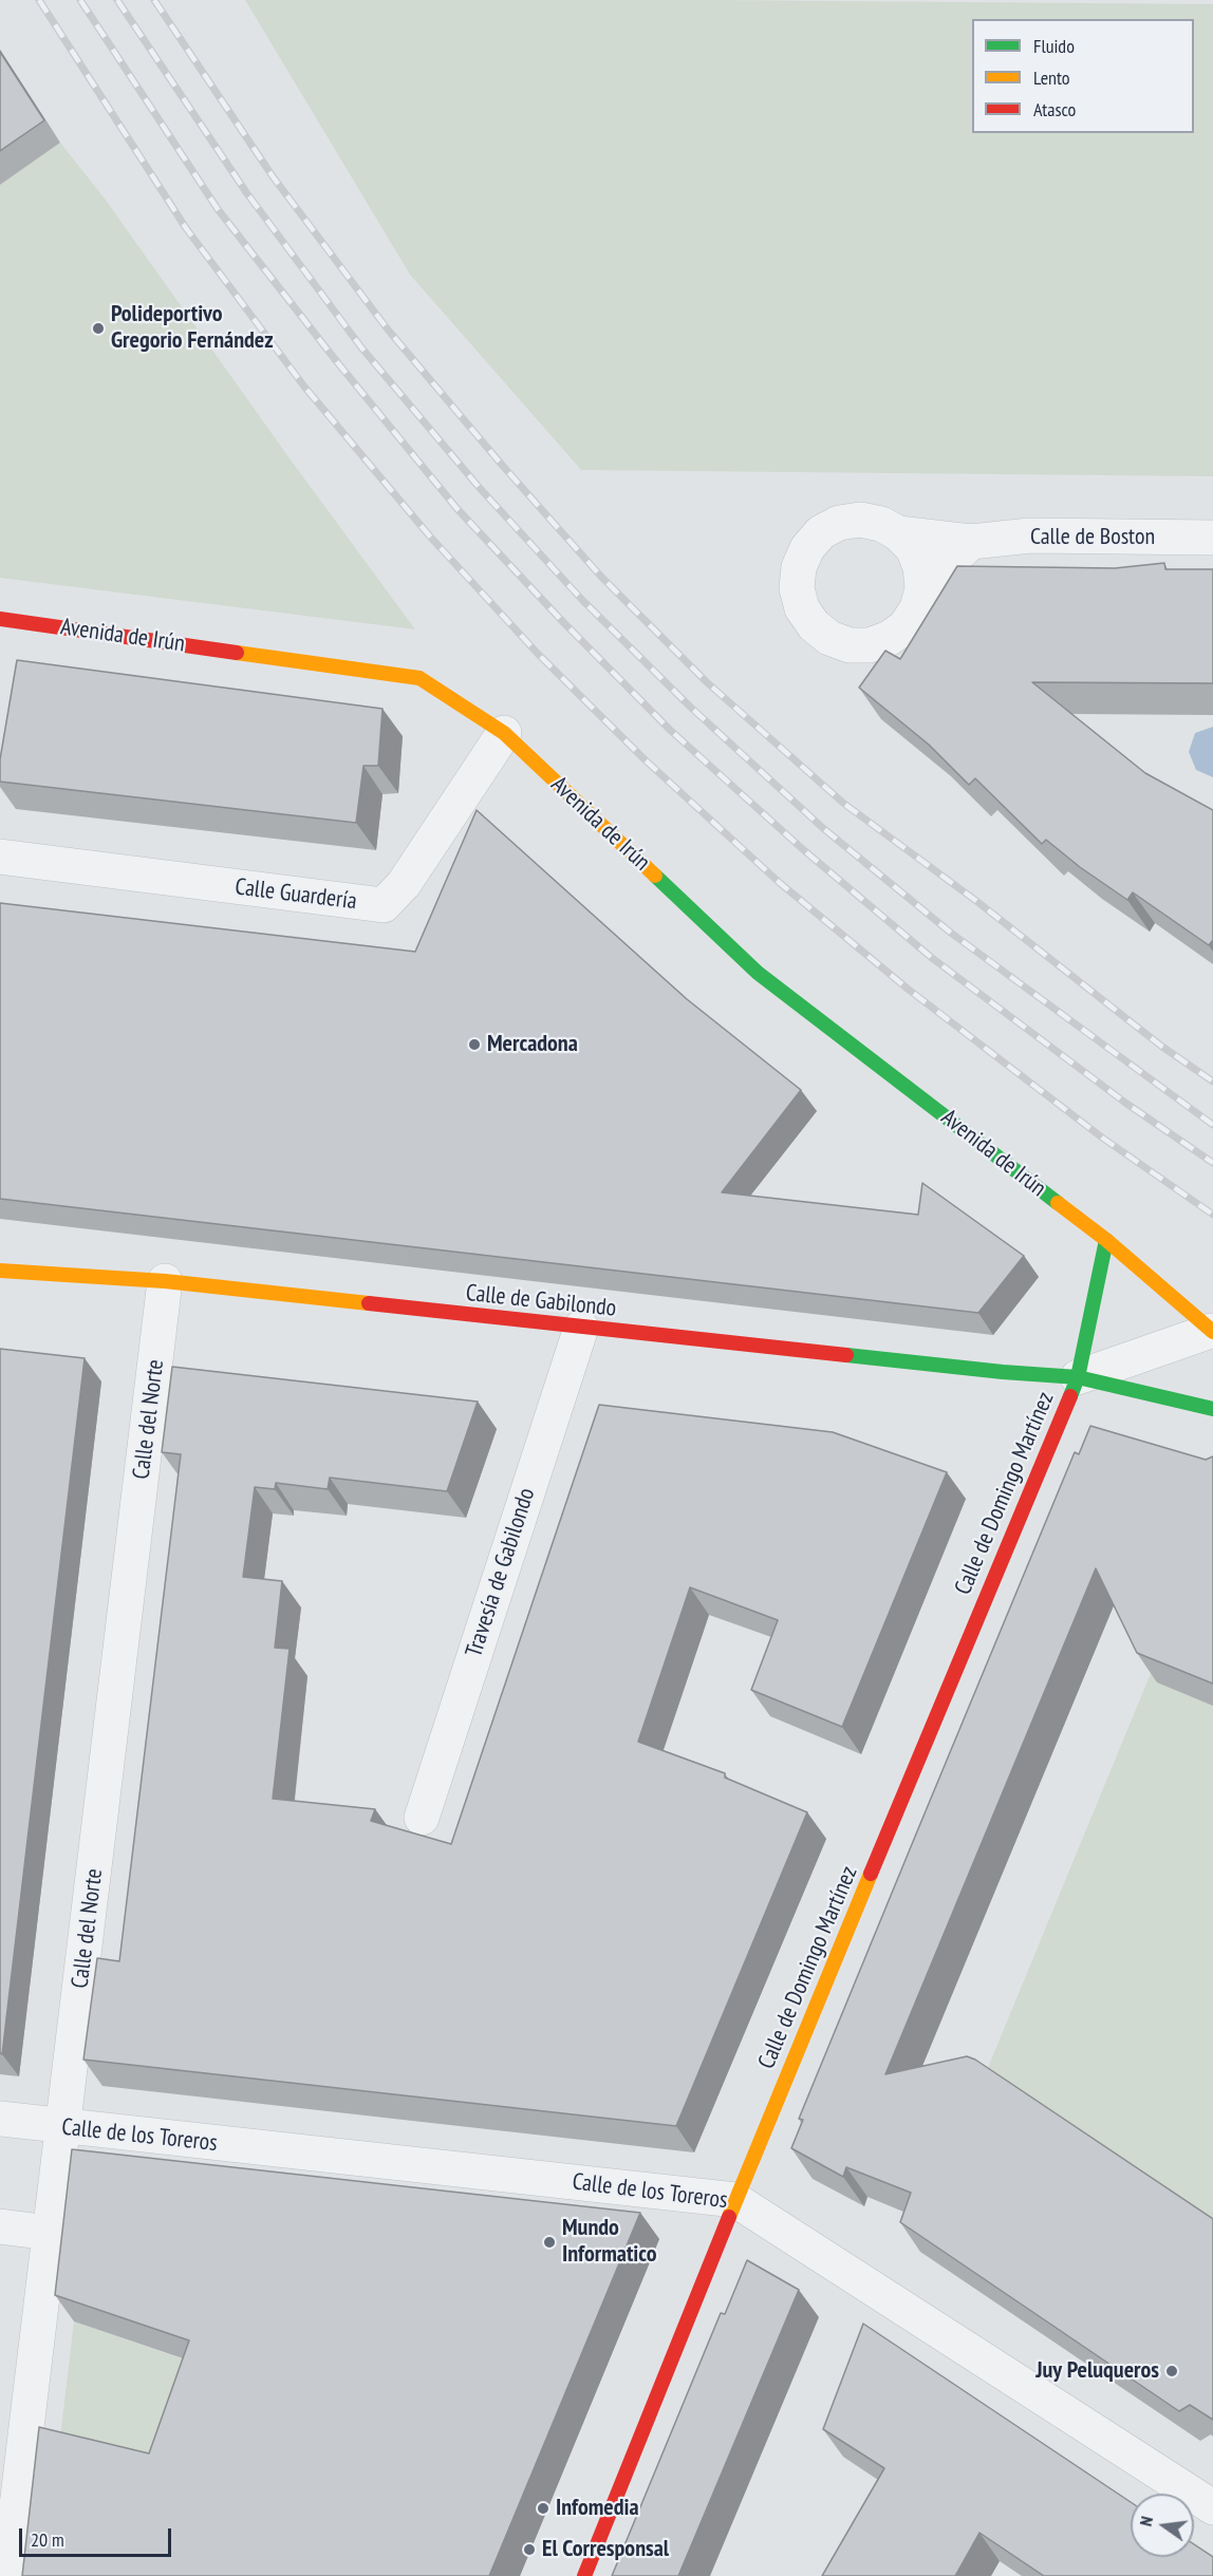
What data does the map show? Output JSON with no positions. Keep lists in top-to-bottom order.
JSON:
{
  "streets": {
    "street": [
      "Calle de Boston",
      "Avenida de Irún",
      "Calle Guardería",
      "Calle de Gabilondo",
      "Calle del Norte",
      "Calle de Domingo Martínez",
      "Travesía de Gabilondo",
      "Calle de los Toreros"
    ]
  },
  "crossings": [
    ["Avenida de Irún", "Calle Guardería"],
    ["Avenida de Irún", "Calle de Gabilondo"],
    ["Avenida de Irún", "Calle de Domingo Martínez"],
    ["Calle de Gabilondo", "Calle del Norte"],
    ["Calle de Gabilondo", "Calle de Domingo Martínez"],
    ["Calle de Gabilondo", "Travesía de Gabilondo"],
    ["Calle del Norte", "Calle de los Toreros"],
    ["Calle de Domingo Martínez", "Calle de los Toreros"]
  ],
  "places": [
    "Polideportivo Gregorio Fernández",
    "Mercadona",
    "Mundo Informatico",
    "Juy Peluqueros",
    "Infomedia",
    "El Corresponsal"
  ],
  "legend": ["Fluido", "Lento", "Atasco"],
  "scale_bar": "20 m",
  "north": "left"
}
